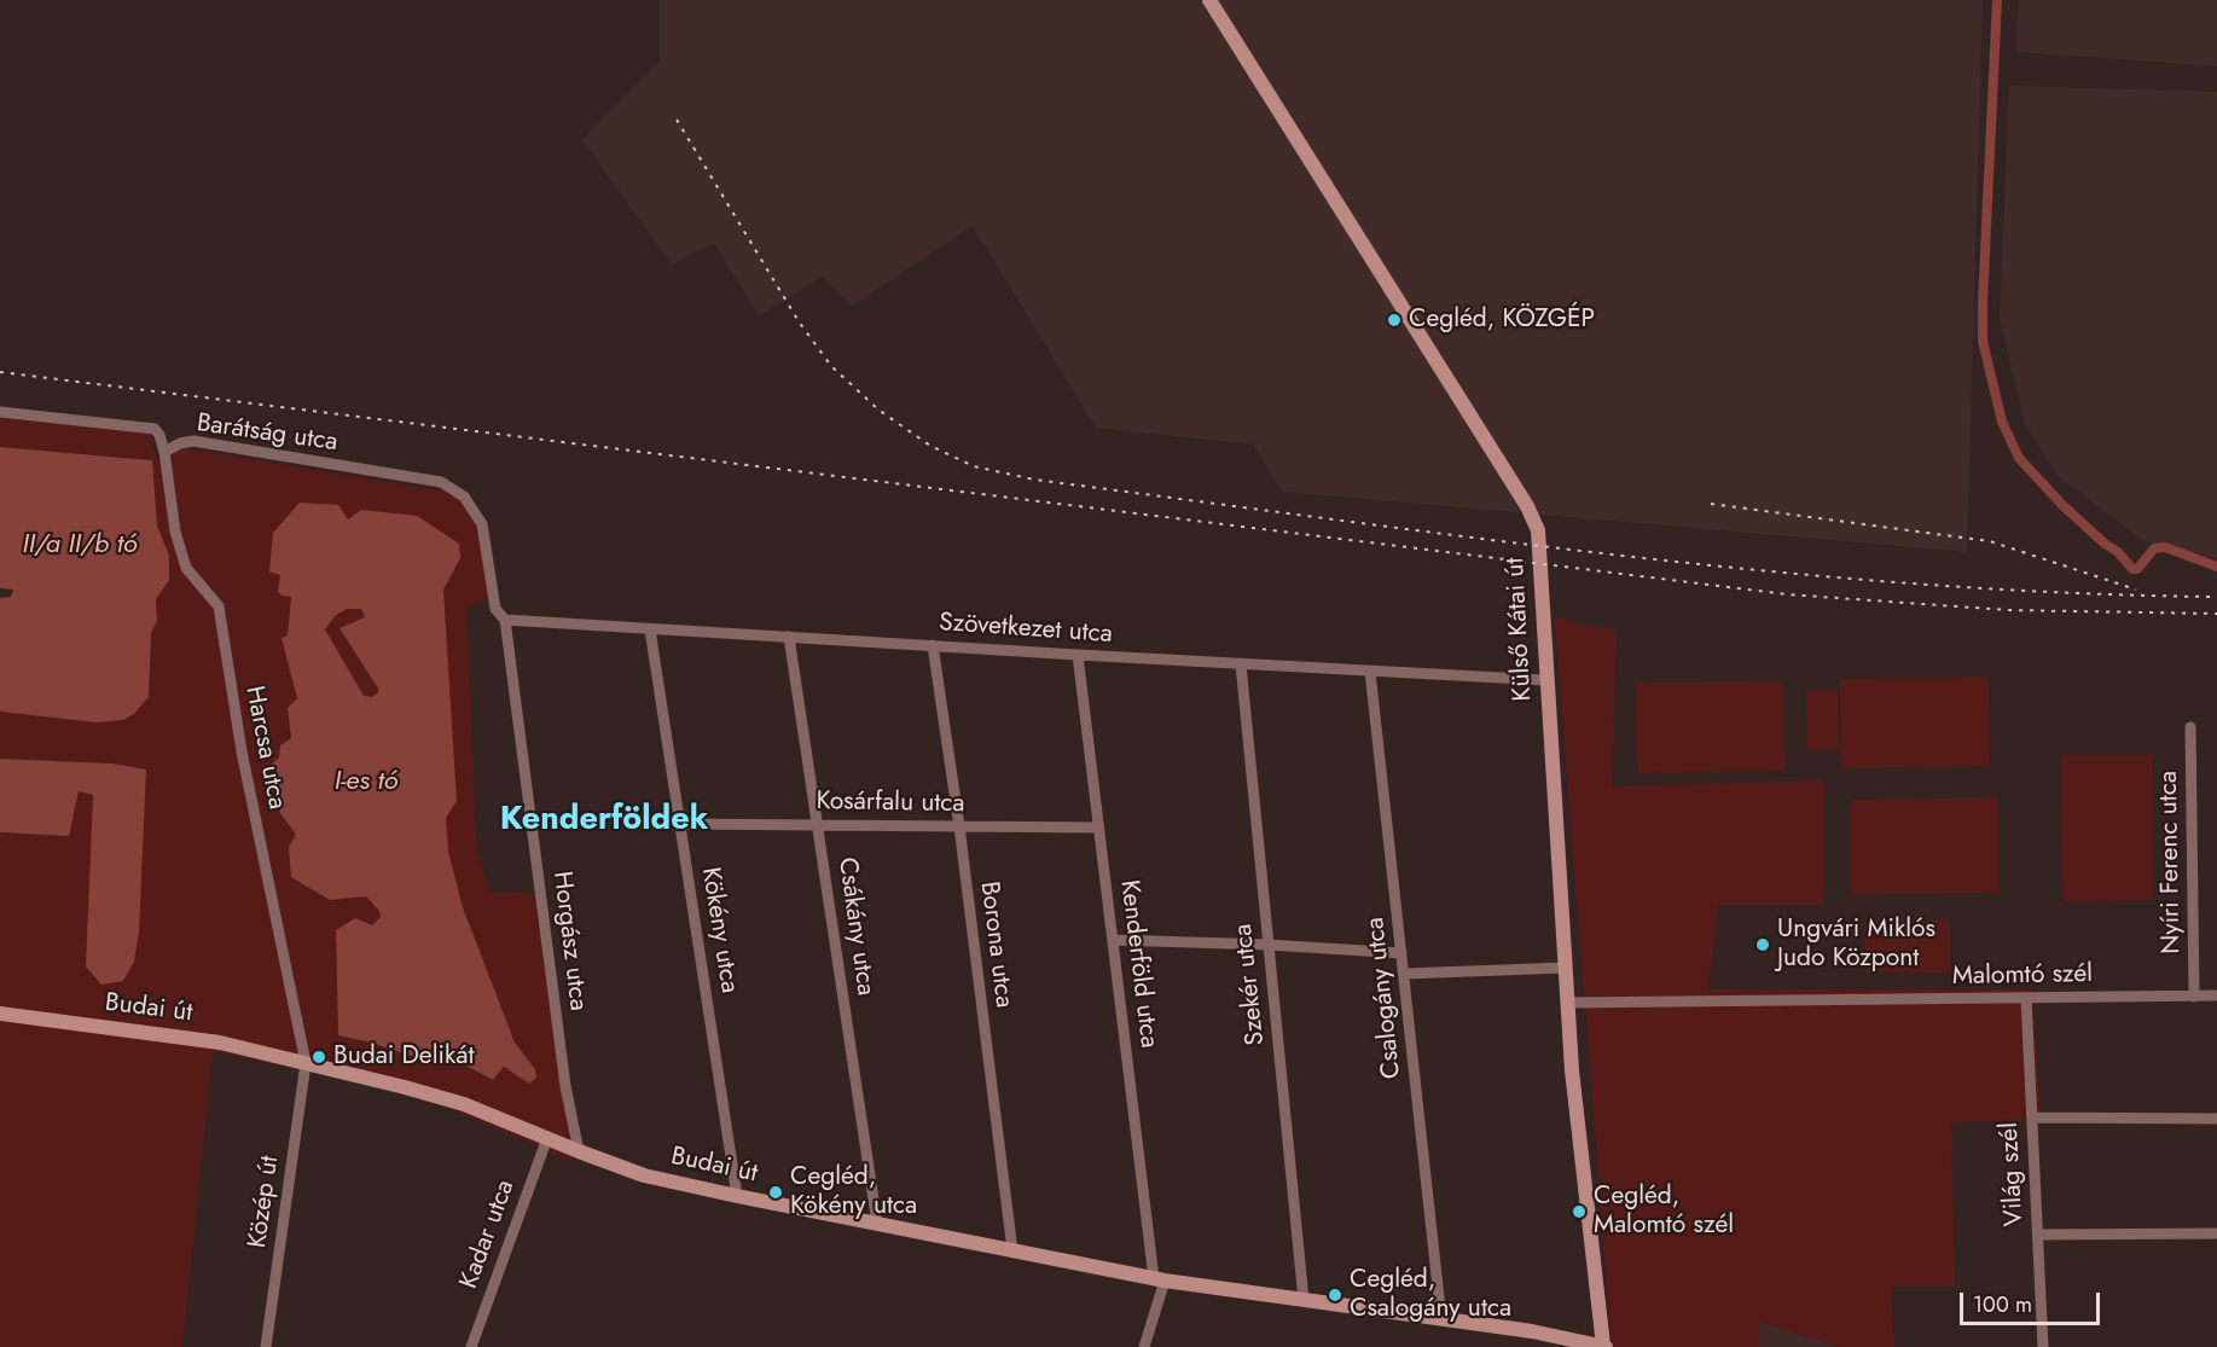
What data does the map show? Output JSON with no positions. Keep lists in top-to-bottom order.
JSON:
{
  "streets": {
    "street": [
      "Barátság utca",
      "Szövetkezet utca",
      "Külső Kátai út",
      "Harcsa utca",
      "Kosárfalu utca",
      "Nyíri Ferenc utca",
      "Csákány utca",
      "Kökény utca",
      "Horgász utca",
      "Borona utca",
      "Kenderföld utca",
      "Malomtó szél",
      "Szekér utca",
      "Csalogány utca",
      "Budai út",
      "Világ szél",
      "Közép út",
      "Kadar utca"
    ]
  },
  "crossings": [
    ["Barátság utca", "Harcsa utca"],
    ["Barátság utca", "Horgász utca"],
    ["Szövetkezet utca", "Külső Kátai út"],
    ["Szövetkezet utca", "Csákány utca"],
    ["Szövetkezet utca", "Kökény utca"],
    ["Szövetkezet utca", "Horgász utca"],
    ["Szövetkezet utca", "Borona utca"],
    ["Szövetkezet utca", "Kenderföld utca"],
    ["Szövetkezet utca", "Szekér utca"],
    ["Szövetkezet utca", "Csalogány utca"],
    ["Külső Kátai út", "Malomtó szél"],
    ["Külső Kátai út", "Budai út"],
    ["Harcsa utca", "Budai út"],
    ["Harcsa utca", "Közép út"],
    ["Kosárfalu utca", "Csákány utca"],
    ["Kosárfalu utca", "Kökény utca"],
    ["Kosárfalu utca", "Borona utca"],
    ["Kosárfalu utca", "Kenderföld utca"],
    ["Nyíri Ferenc utca", "Malomtó szél"],
    ["Csákány utca", "Budai út"],
    ["Kökény utca", "Budai út"],
    ["Horgász utca", "Budai út"],
    ["Borona utca", "Budai út"],
    ["Kenderföld utca", "Budai út"],
    ["Malomtó szél", "Világ szél"],
    ["Szekér utca", "Budai út"],
    ["Csalogány utca", "Budai út"],
    ["Budai út", "Közép út"],
    ["Budai út", "Kadar utca"]
  ],
  "districts": ["Kenderföldek"],
  "water": ["II/a II/b tó", "I-es tó"],
  "places": [
    "Cegléd, KÖZGÉP",
    "Ungvári Miklós Judo Központ",
    "Budai Delikát",
    "Cegléd, Kökény utca",
    "Cegléd, Malomtó szél",
    "Cegléd, Csalogány utca"
  ],
  "scale_bar": "100 m"
}
